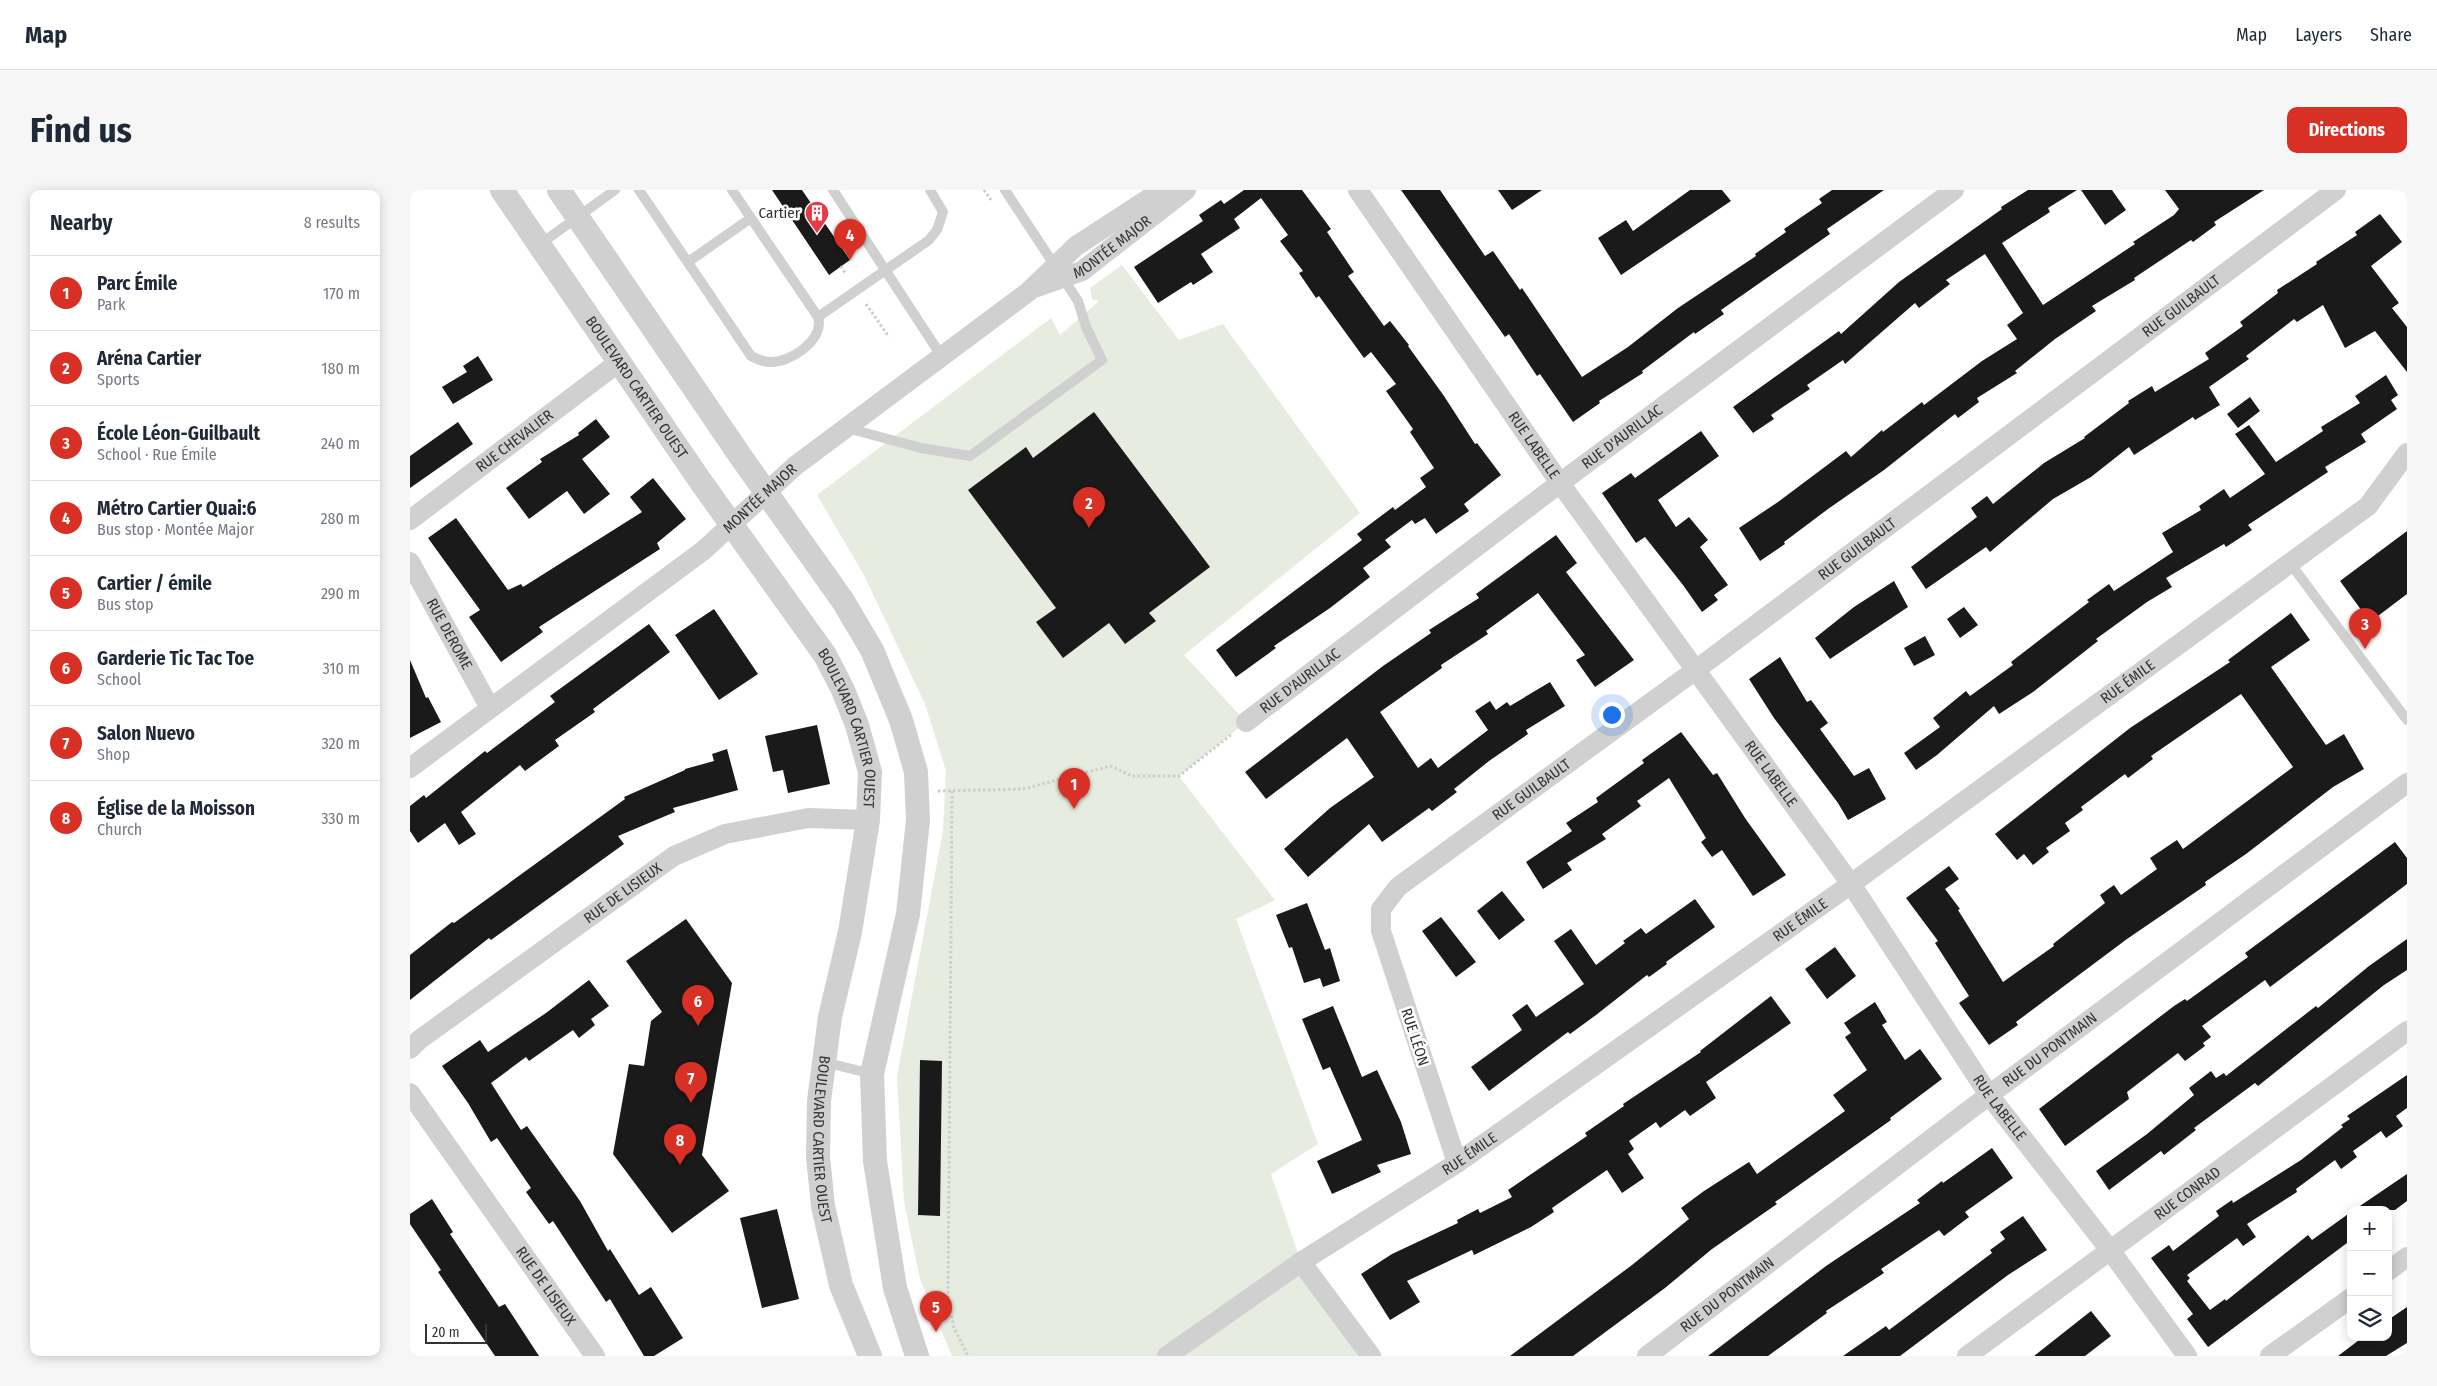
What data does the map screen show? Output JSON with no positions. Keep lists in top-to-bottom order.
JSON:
{
  "streets": {
    "street": [
      "MONTÉE MAJOR",
      "RUE GUILBAULT",
      "BOULEVARD CARTIER OUEST",
      "RUE D'AURILLAC",
      "RUE CHEVALIER",
      "RUE LABELLE",
      "RUE DEROME",
      "RUE ÉMILE",
      "RUE DE LISIEUX",
      "RUE LÉON",
      "RUE DU PONTMAIN",
      "RUE CONRAD"
    ]
  },
  "crossings": [
    ["MONTÉE MAJOR", "BOULEVARD CARTIER OUEST"],
    ["MONTÉE MAJOR", "RUE DEROME"],
    ["RUE GUILBAULT", "RUE LABELLE"],
    ["RUE GUILBAULT", "RUE LÉON"],
    ["BOULEVARD CARTIER OUEST", "RUE CHEVALIER"],
    ["BOULEVARD CARTIER OUEST", "RUE DE LISIEUX"],
    ["RUE D'AURILLAC", "RUE LABELLE"],
    ["RUE LABELLE", "RUE ÉMILE"],
    ["RUE LABELLE", "RUE DU PONTMAIN"],
    ["RUE LABELLE", "RUE CONRAD"],
    ["RUE ÉMILE", "RUE LÉON"]
  ],
  "places": {
    "building": ["Cartier"]
  },
  "scale_bar": "20 m",
  "page": {
    "header": "Map",
    "nav": ["Map", "Layers", "Share"],
    "buttons": "Directions",
    "title": "Find us",
    "heading": ["Nearby", "8 results"],
    "pins": [
      "4",
      "2",
      "3",
      "1",
      "6",
      "7",
      "8",
      "5"
    ],
    "list": [
      {
        "mark": "1",
        "name": "Parc Émile",
        "note": "Park",
        "value": "170 m"
      },
      {
        "mark": "2",
        "name": "Aréna Cartier",
        "note": "Sports",
        "value": "180 m"
      },
      {
        "mark": "3",
        "name": "École Léon-Guilbault",
        "note": "School · Rue Émile",
        "value": "240 m"
      },
      {
        "mark": "4",
        "name": "Métro Cartier Quai:6",
        "note": "Bus stop · Montée Major",
        "value": "280 m"
      },
      {
        "mark": "5",
        "name": "Cartier / émile",
        "note": "Bus stop",
        "value": "290 m"
      },
      {
        "mark": "6",
        "name": "Garderie Tic Tac Toe",
        "note": "School",
        "value": "310 m"
      },
      {
        "mark": "7",
        "name": "Salon Nuevo",
        "note": "Shop",
        "value": "320 m"
      },
      {
        "mark": "8",
        "name": "Église de la Moisson",
        "note": "Church",
        "value": "330 m"
      }
    ],
    "map_buttons": ["+", "−"],
    "scale": "20 m"
  }
}
